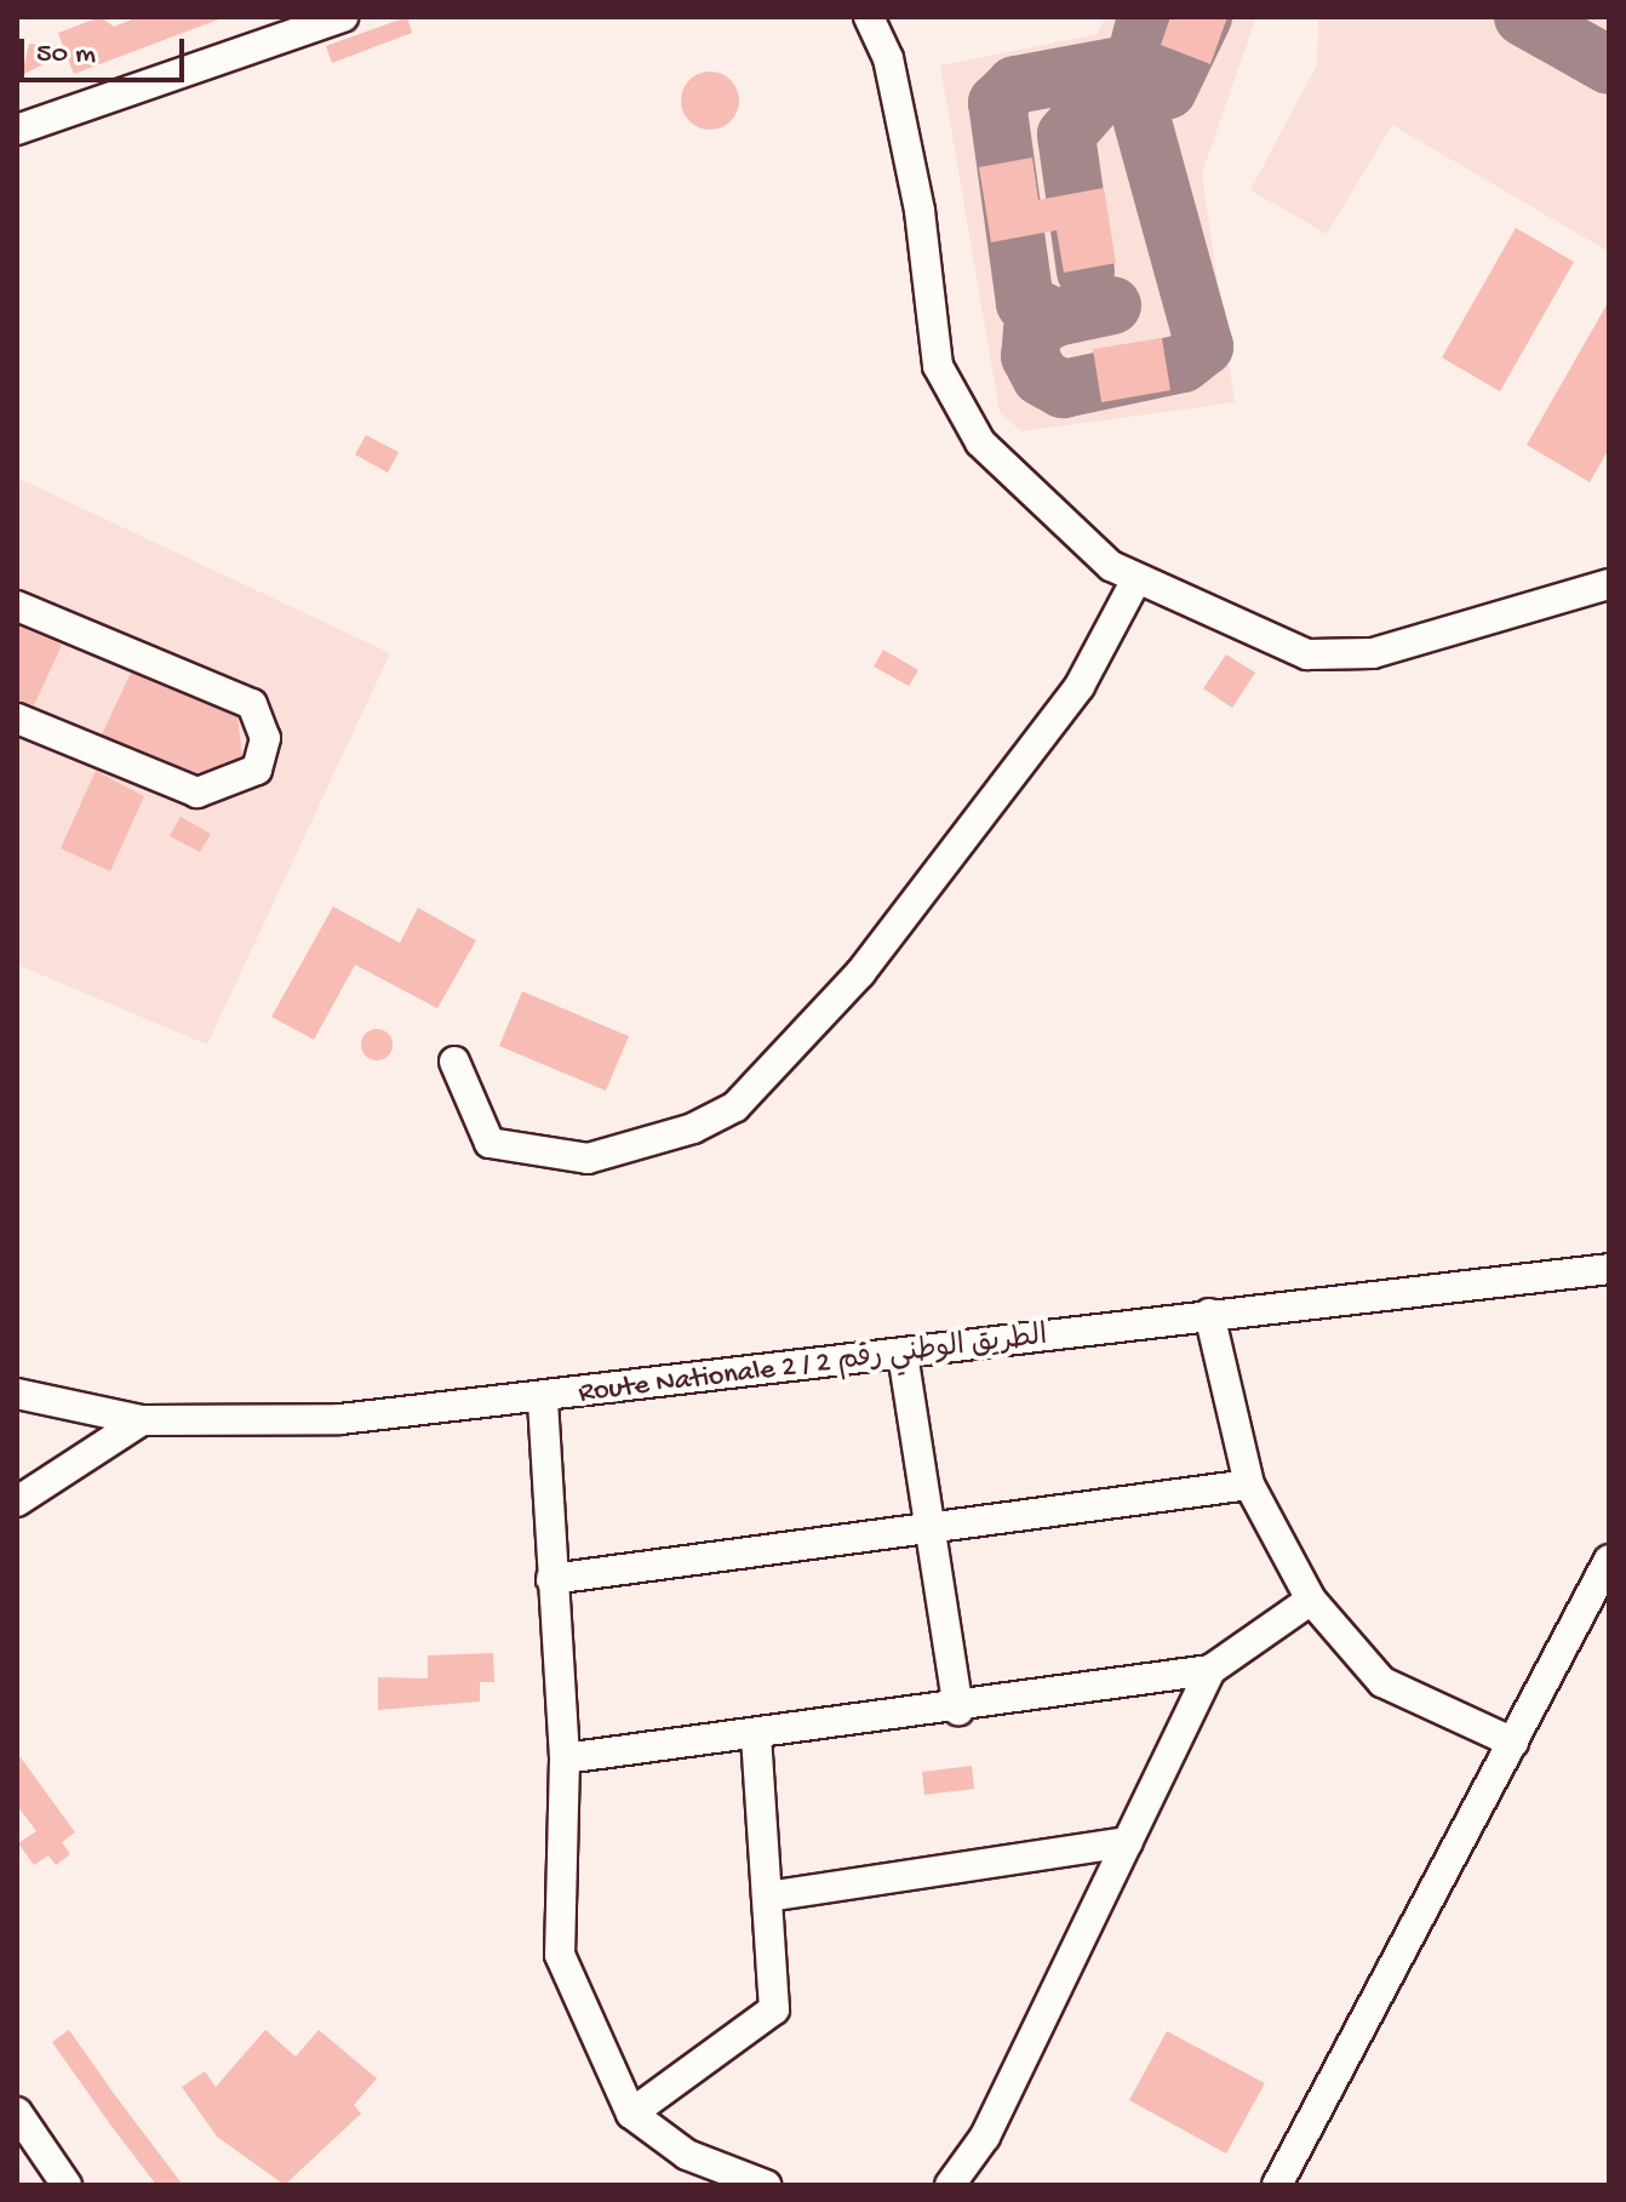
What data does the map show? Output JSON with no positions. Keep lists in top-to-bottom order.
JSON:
{
  "streets": {
    "street": ["Route Nationale 2 / الطريق الوطني رقم 2"]
  },
  "scale_bar": "50 m"
}
